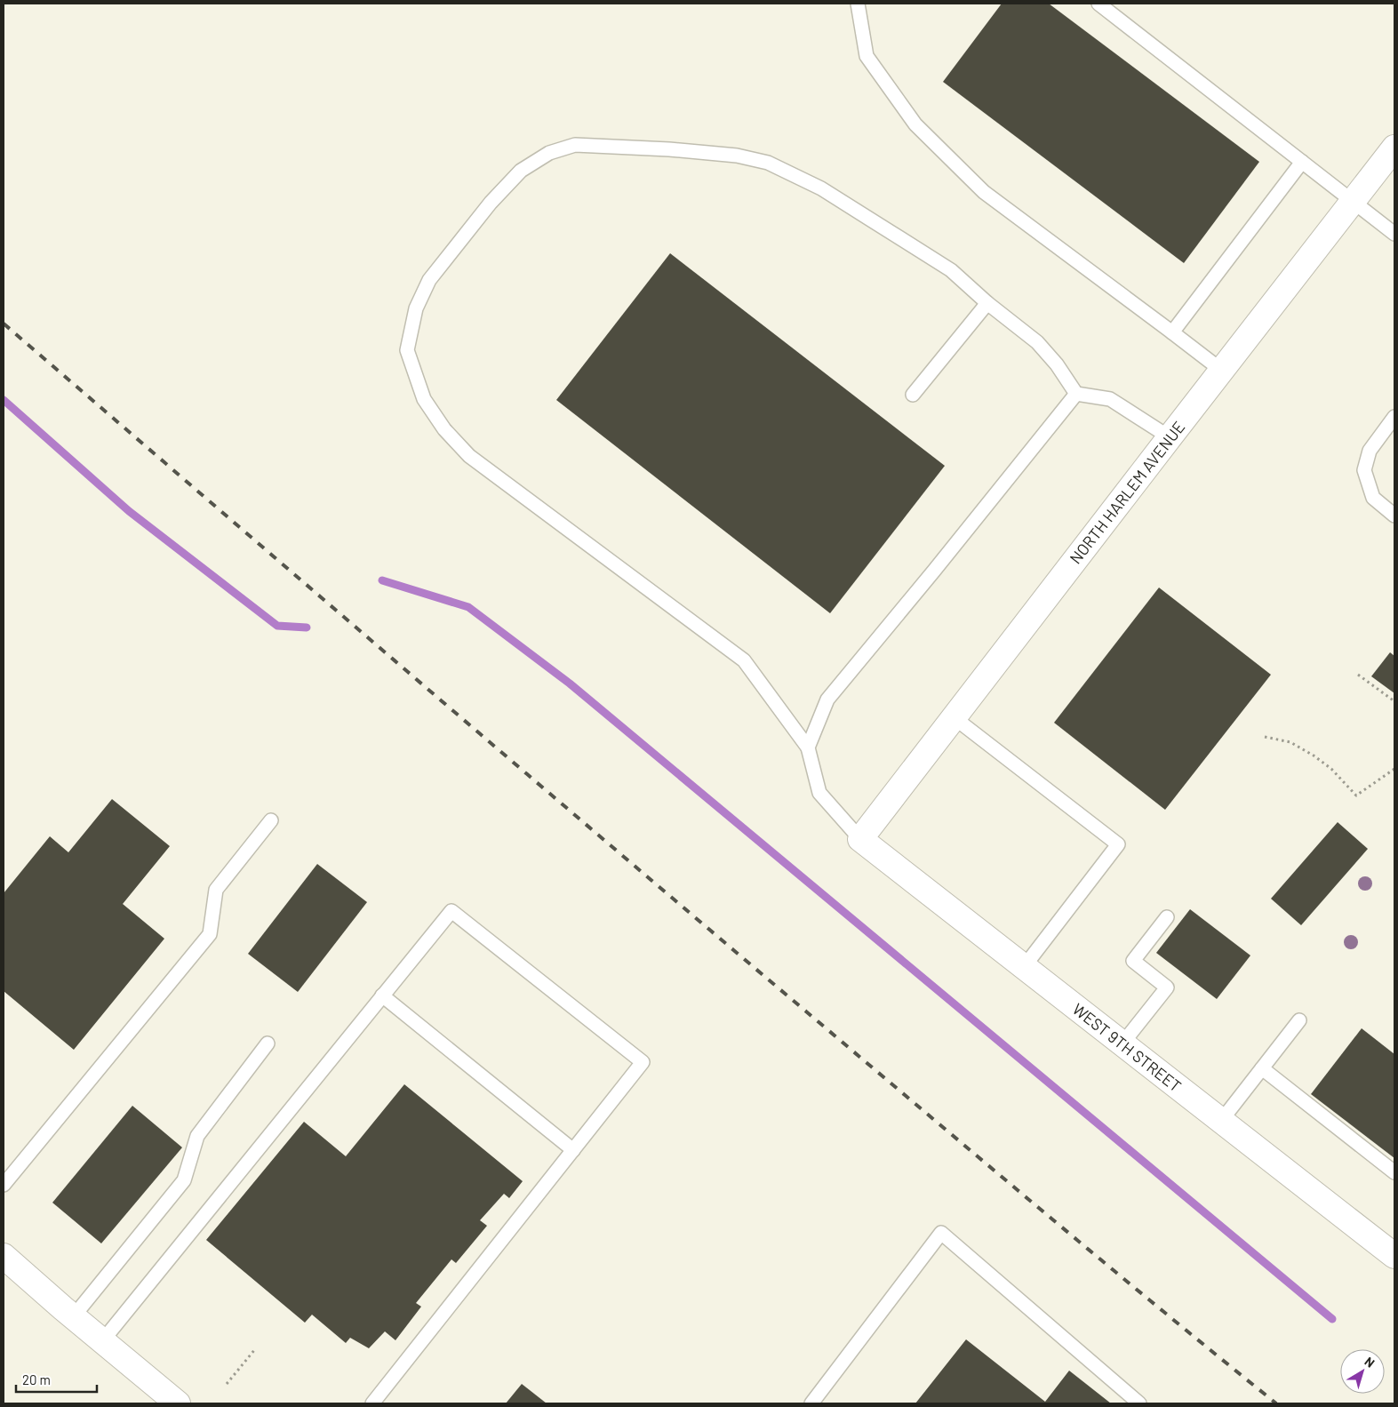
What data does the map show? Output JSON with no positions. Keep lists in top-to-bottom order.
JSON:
{
  "streets": {
    "street": ["NORTH HARLEM AVENUE", "WEST 9TH STREET"]
  },
  "crossings": [
    ["NORTH HARLEM AVENUE", "WEST 9TH STREET"]
  ],
  "scale_bar": "20 m",
  "north": "top right"
}
